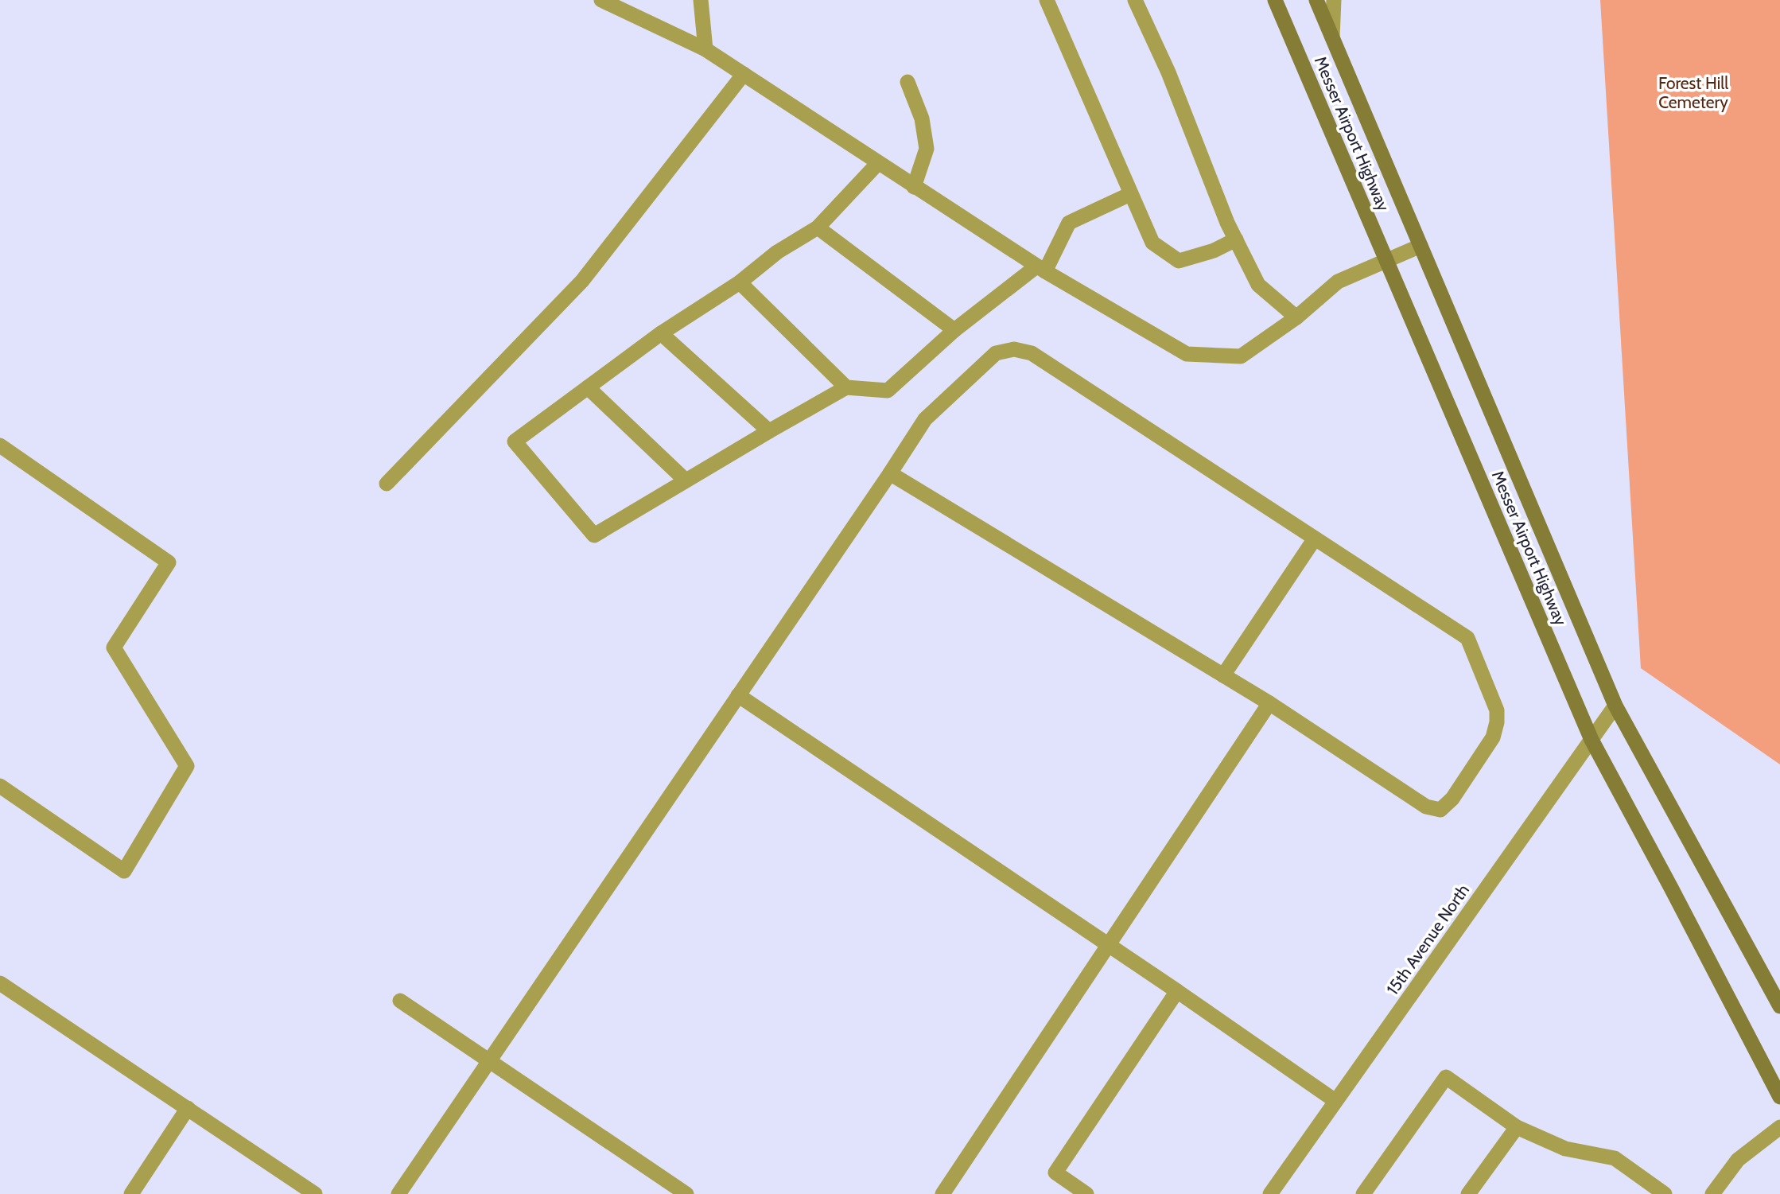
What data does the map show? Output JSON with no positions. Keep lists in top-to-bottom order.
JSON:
{
  "streets": {
    "main road": ["Messer Airport Highway"],
    "street": ["15th Avenue North"]
  },
  "crossings": [
    ["Messer Airport Highway", "15th Avenue North"]
  ],
  "parks": ["Forest Hill Cemetery"]
}
